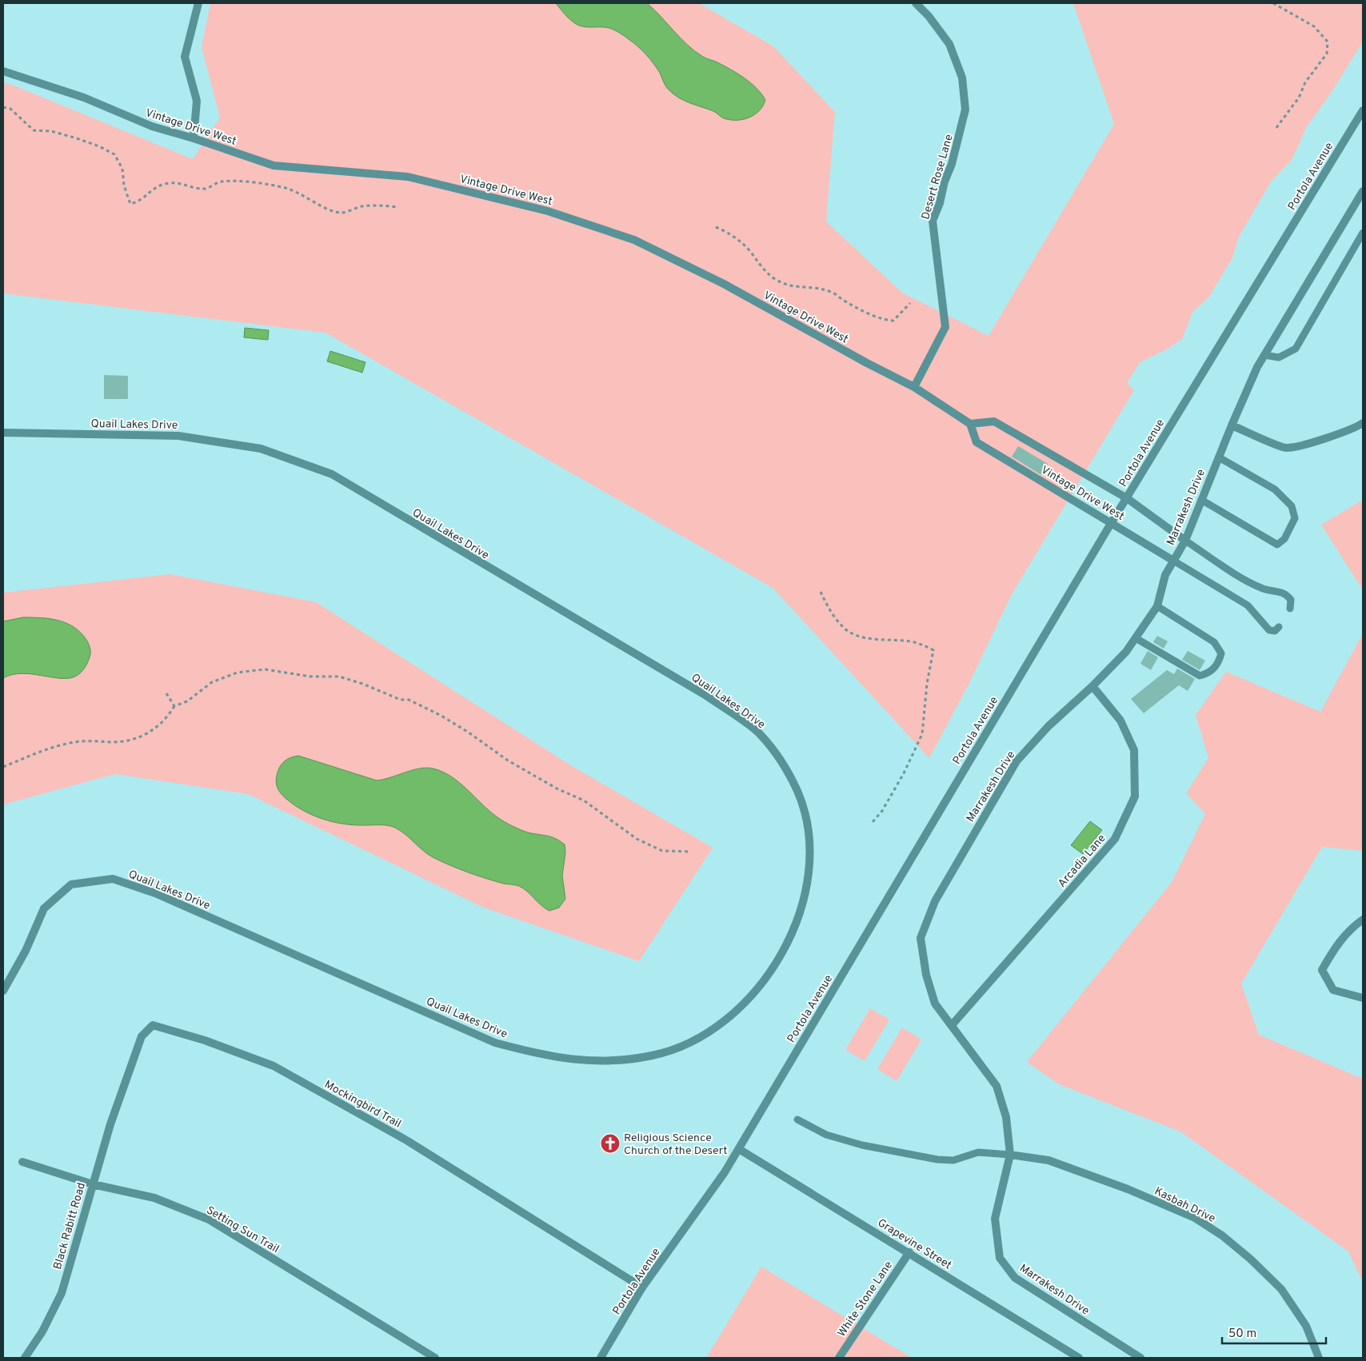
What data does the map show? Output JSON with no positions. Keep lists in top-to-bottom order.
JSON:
{
  "streets": {
    "street": [
      "Vintage Drive West",
      "Portola Avenue",
      "Desert Rose Lane",
      "Quail Lakes Drive",
      "Marrakesh Drive",
      "Arcadia Lane",
      "Mockingbird Trail",
      "Kasbah Drive",
      "Black Rabitt Road",
      "Setting Sun Trail",
      "Grapevine Street",
      "White Stone Lane"
    ]
  },
  "crossings": [
    ["Vintage Drive West", "Portola Avenue"],
    ["Vintage Drive West", "Desert Rose Lane"],
    ["Vintage Drive West", "Marrakesh Drive"],
    ["Portola Avenue", "Mockingbird Trail"],
    ["Portola Avenue", "Grapevine Street"],
    ["Marrakesh Drive", "Arcadia Lane"],
    ["Marrakesh Drive", "Kasbah Drive"],
    ["Mockingbird Trail", "Black Rabitt Road"],
    ["Black Rabitt Road", "Setting Sun Trail"],
    ["Grapevine Street", "White Stone Lane"]
  ],
  "places": {
    "church": ["Religious Science Church of the Desert"]
  },
  "scale_bar": "50 m"
}
